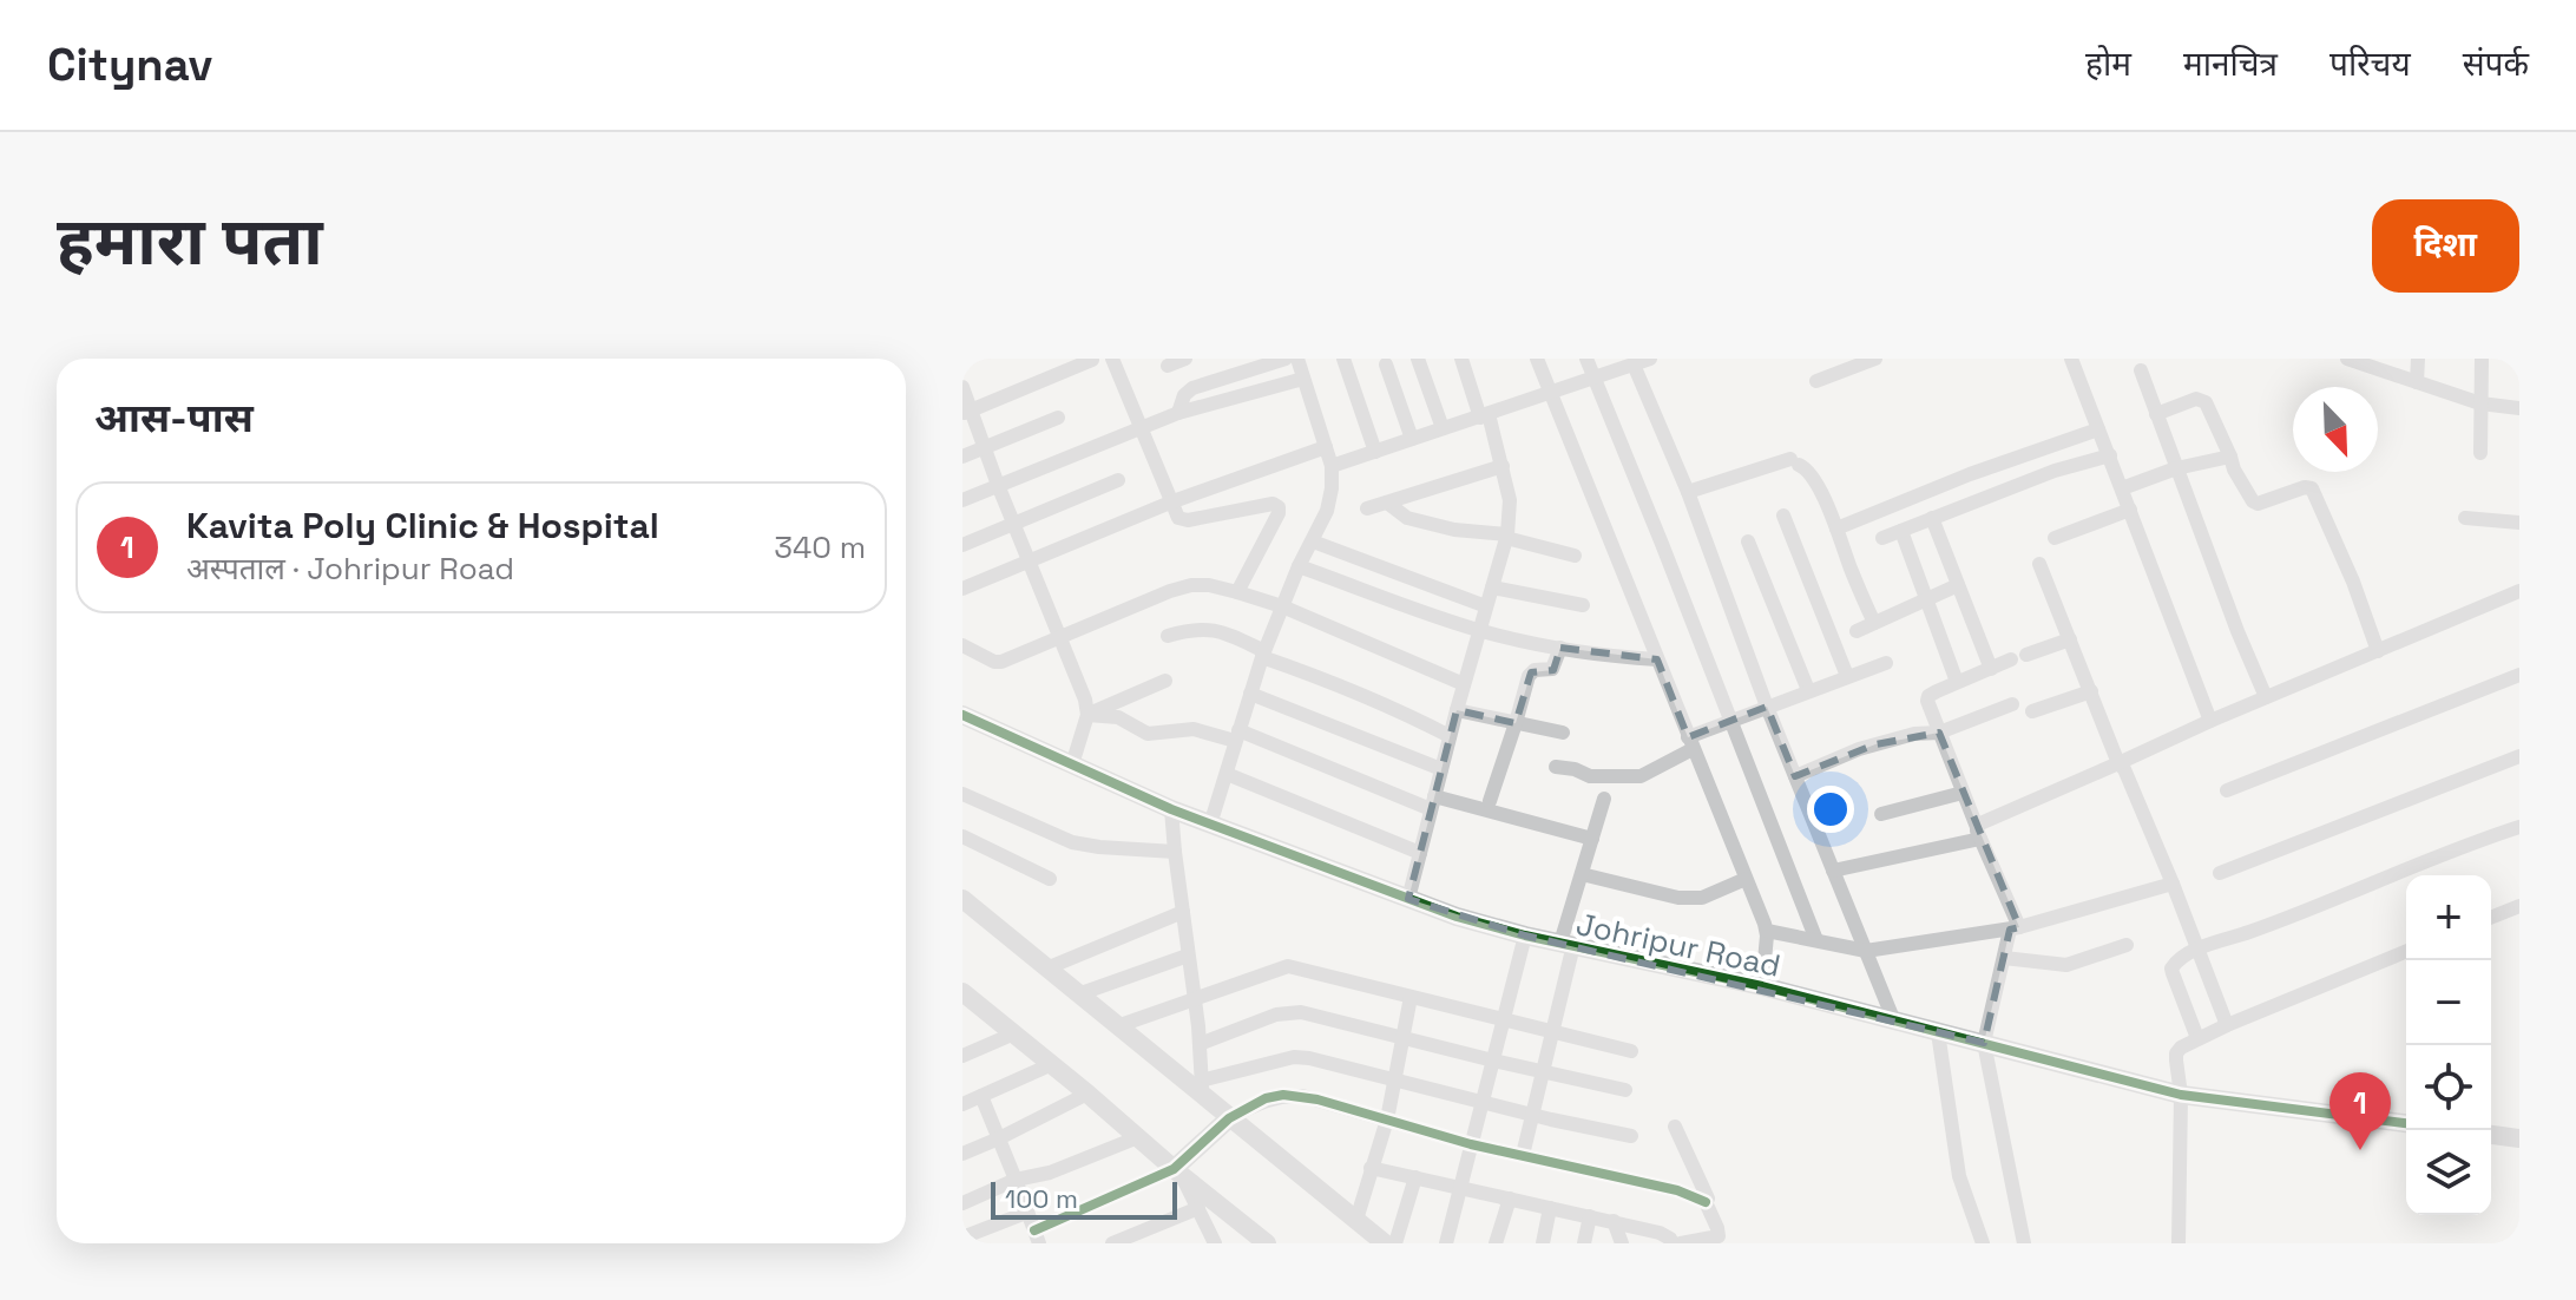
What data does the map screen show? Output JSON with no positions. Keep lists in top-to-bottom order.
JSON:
{
  "streets": {
    "street": ["Johripur Road"]
  },
  "scale_bar": "100 m",
  "north": "bottom right",
  "page": {
    "header": "Citynav",
    "nav": [
      "होम",
      "मानचित्र",
      "परिचय",
      "संपर्क"
    ],
    "title": "हमारा पता",
    "buttons": "दिशा",
    "heading": "आस-पास",
    "list": [
      {
        "mark": "1",
        "name": "Kavita Poly Clinic & Hospital",
        "note": "अस्पताल · Johripur Road",
        "value": "340 m"
      }
    ],
    "map_buttons": ["+", "−"],
    "pins": "1",
    "scale": "100 m"
  }
}
